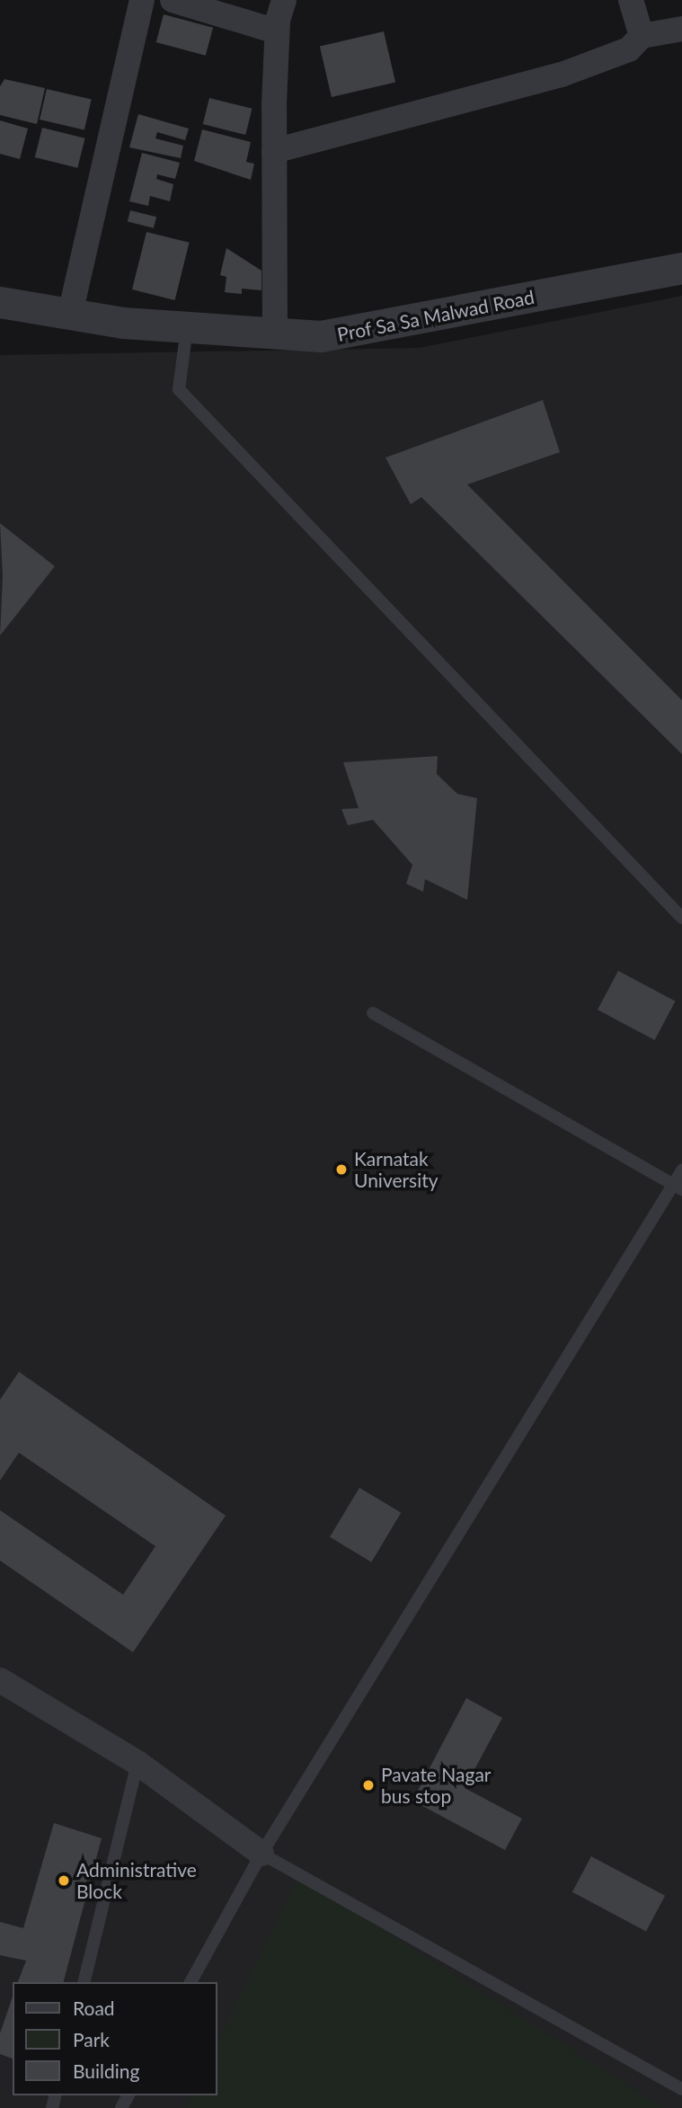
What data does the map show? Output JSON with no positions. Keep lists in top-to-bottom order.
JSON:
{
  "streets": {
    "street": ["Prof Sa Sa Malwad Road"]
  },
  "places": ["Karnatak University", "Pavate Nagar bus stop", "Administrative Block"],
  "legend": ["Road", "Park", "Building"]
}
